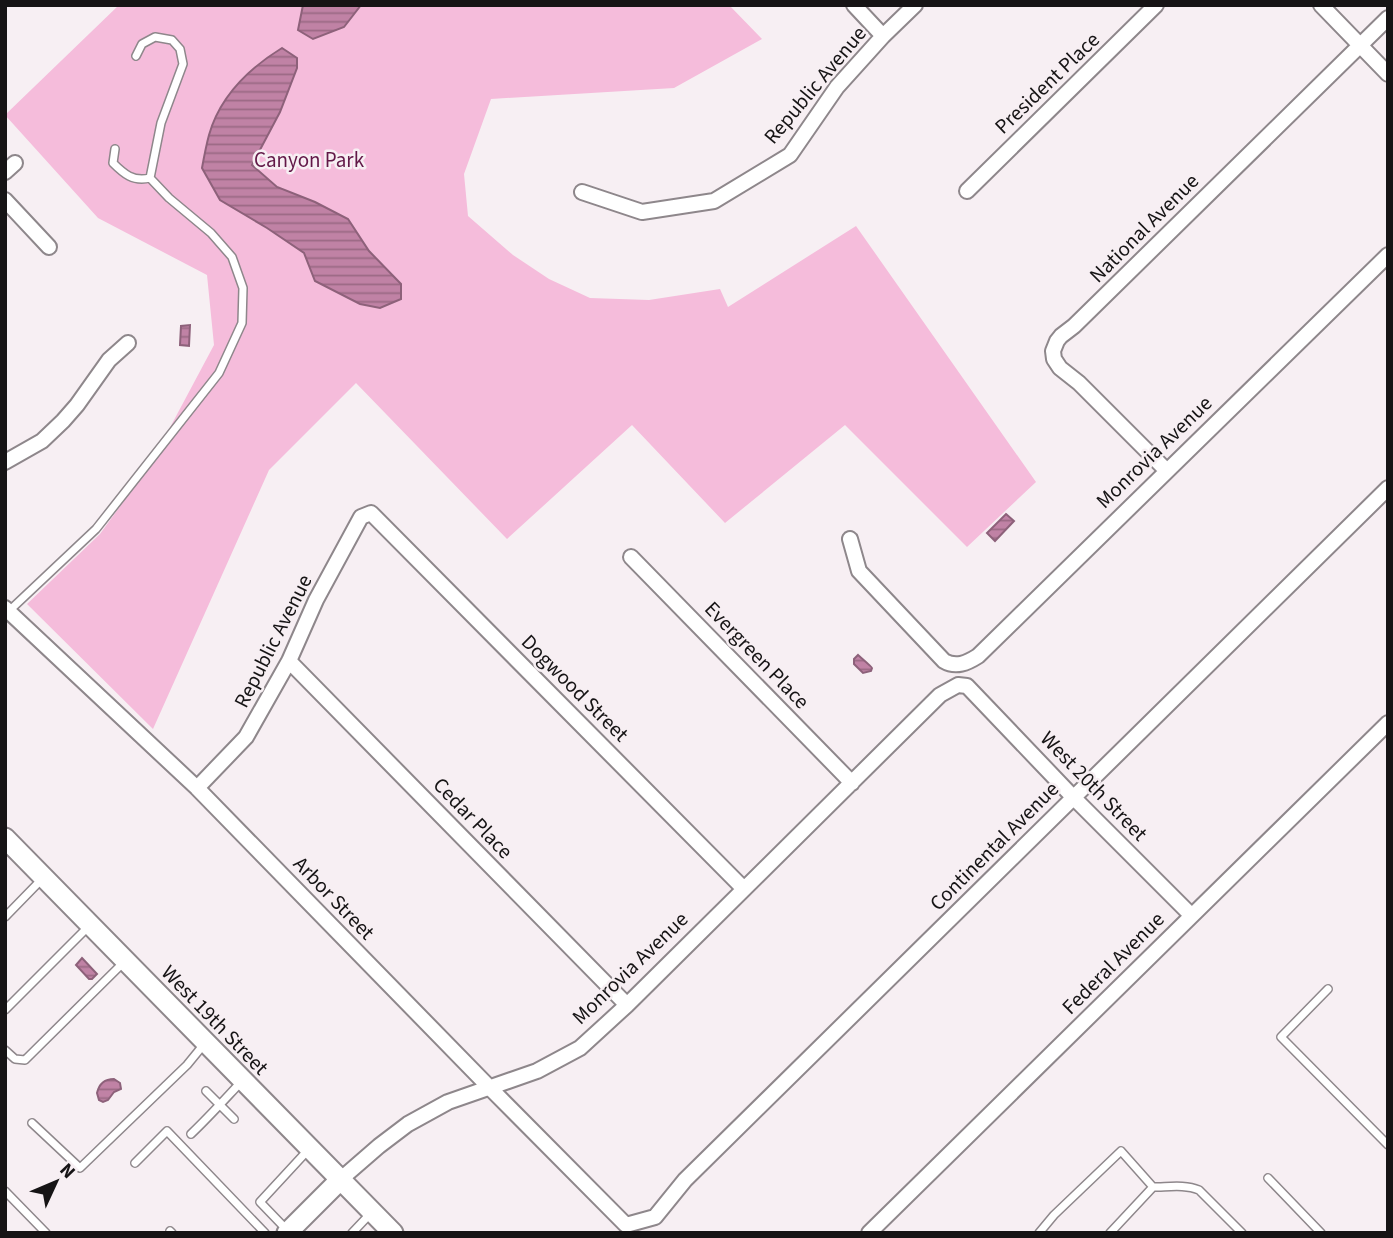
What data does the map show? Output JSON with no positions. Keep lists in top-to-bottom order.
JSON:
{
  "streets": {
    "street": [
      "President Place",
      "Republic Avenue",
      "National Avenue",
      "Monrovia Avenue",
      "Evergreen Place",
      "Dogwood Street",
      "West 20th Street",
      "Cedar Place",
      "Continental Avenue",
      "Arbor Street",
      "Federal Avenue",
      "West 19th Street"
    ]
  },
  "crossings": [
    ["Republic Avenue", "Dogwood Street"],
    ["Republic Avenue", "Cedar Place"],
    ["Republic Avenue", "Arbor Street"],
    ["National Avenue", "Monrovia Avenue"],
    ["Monrovia Avenue", "Evergreen Place"],
    ["Monrovia Avenue", "Dogwood Street"],
    ["Monrovia Avenue", "West 20th Street"],
    ["Monrovia Avenue", "Cedar Place"],
    ["Monrovia Avenue", "Arbor Street"],
    ["Monrovia Avenue", "West 19th Street"],
    ["West 20th Street", "Continental Avenue"],
    ["West 20th Street", "Federal Avenue"],
    ["Continental Avenue", "Arbor Street"]
  ],
  "parks": ["Canyon Park"],
  "north": "top right"
}
